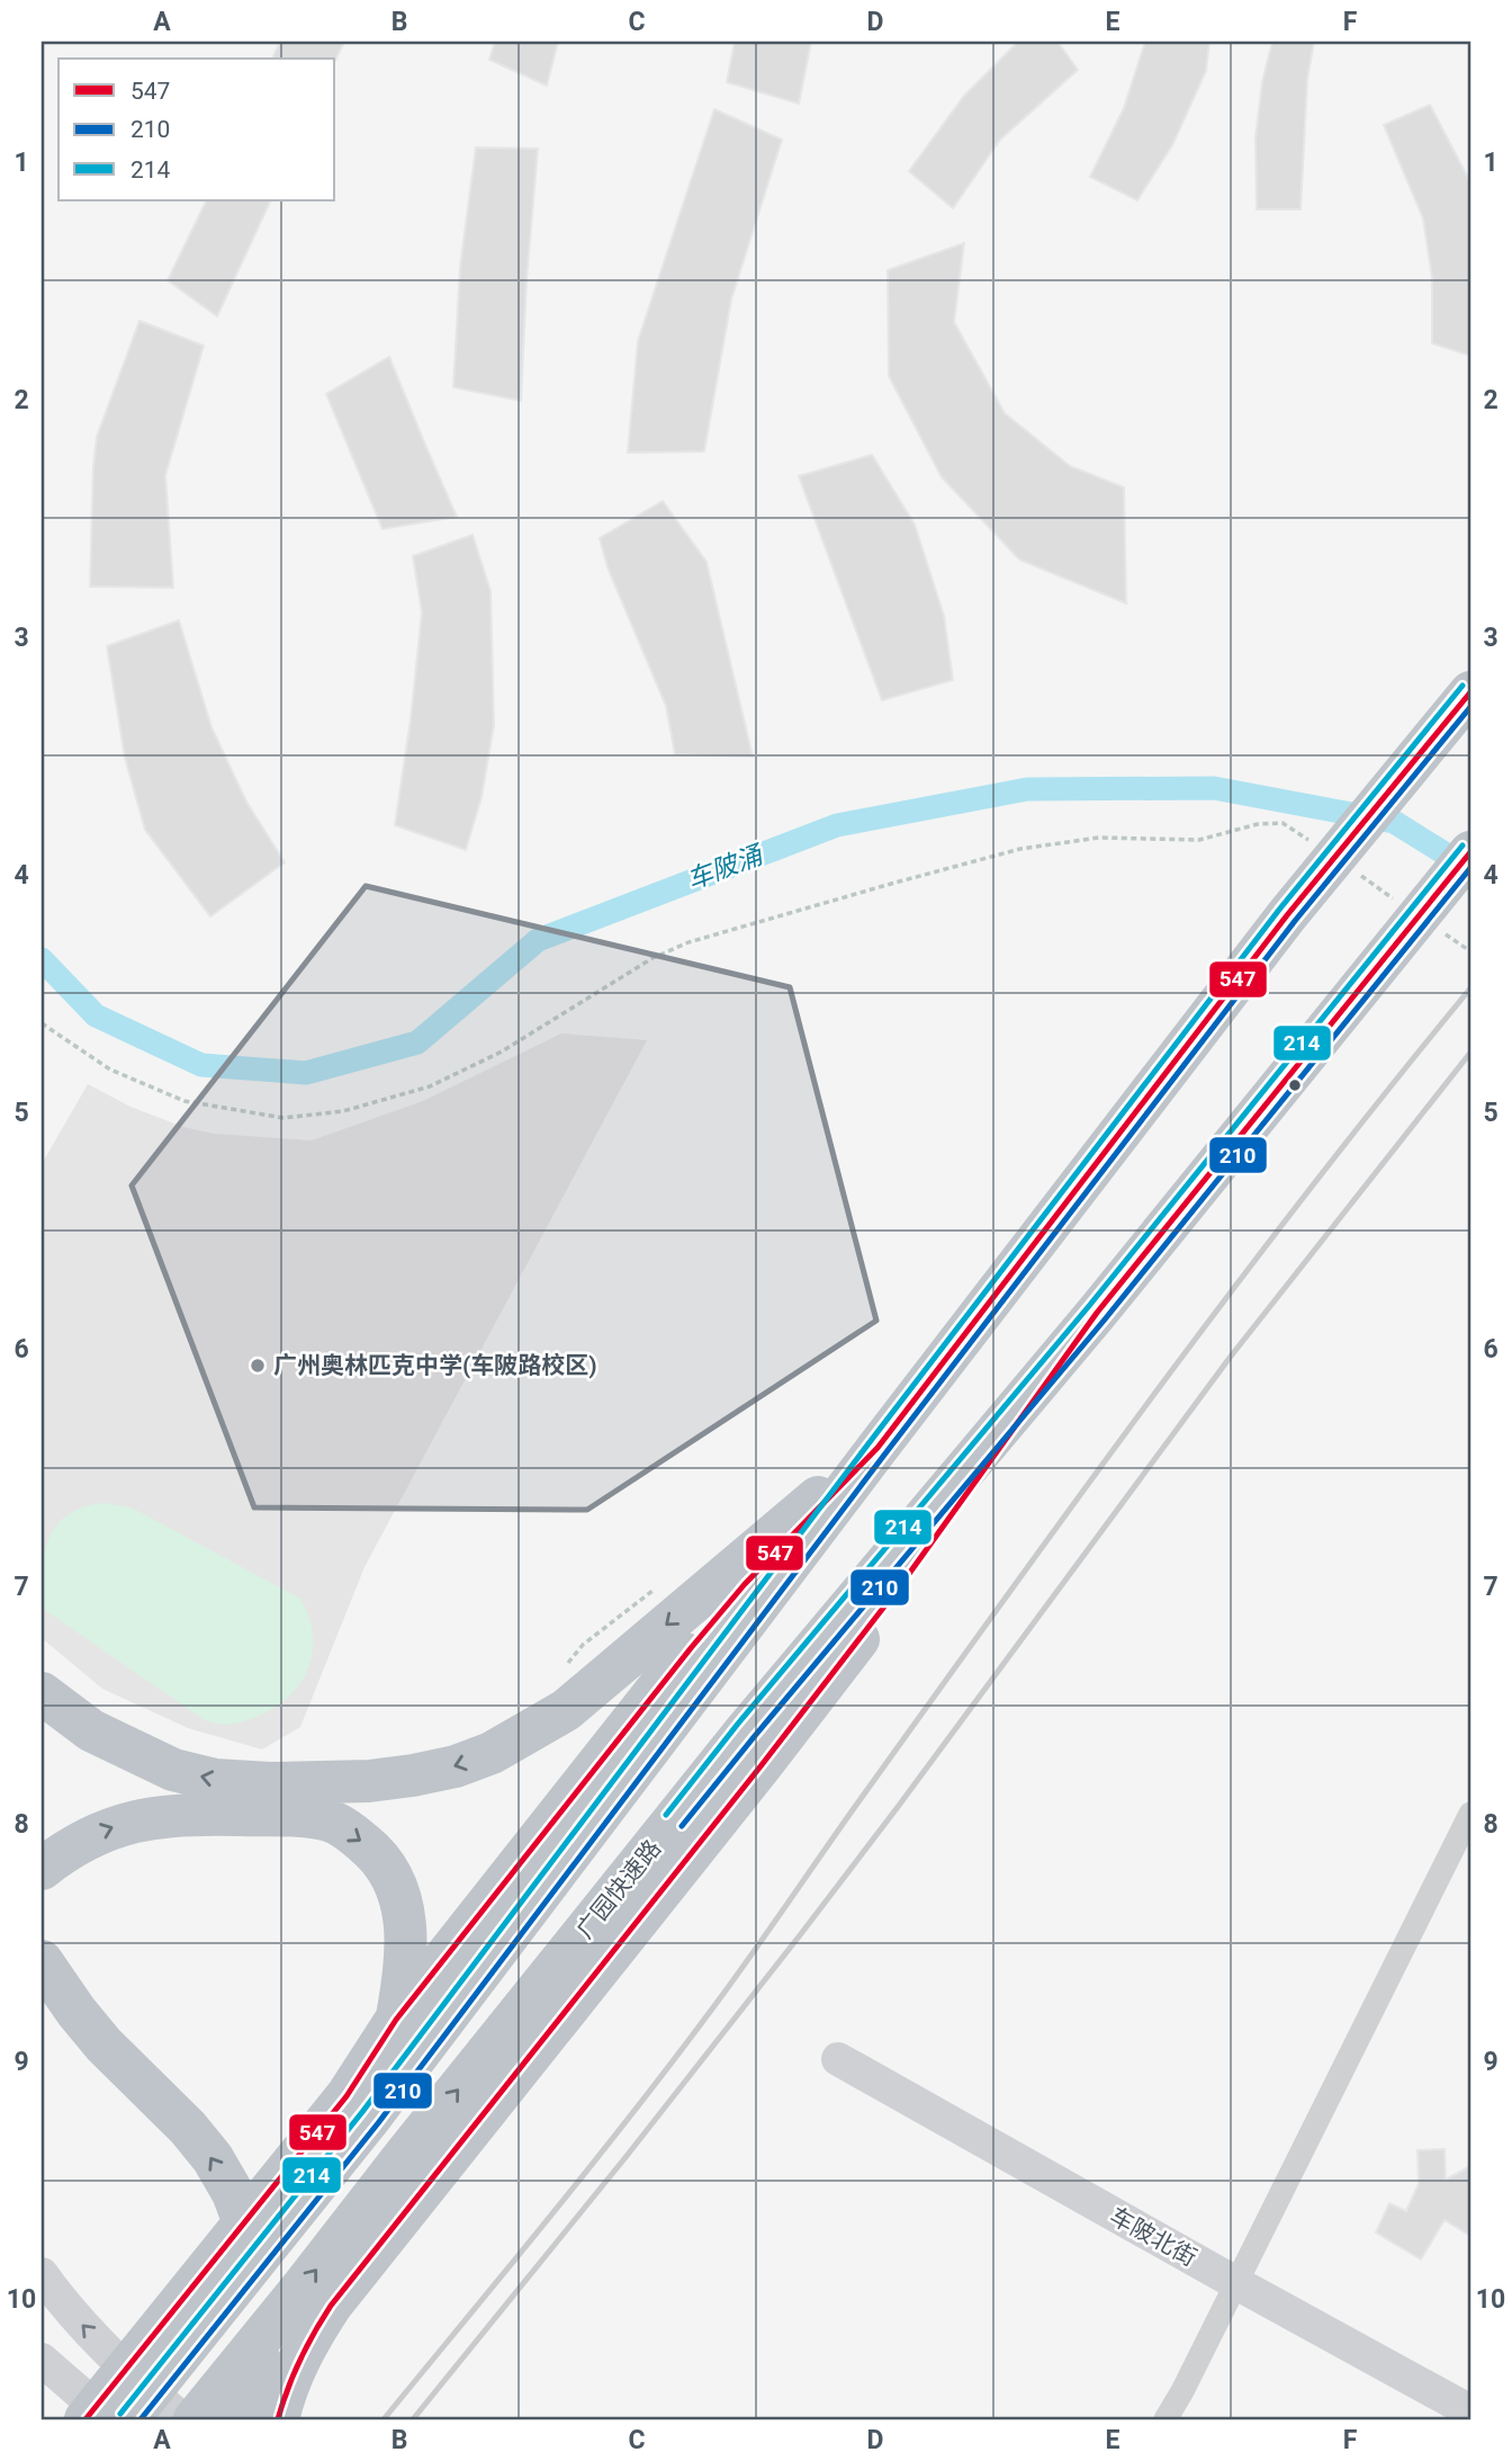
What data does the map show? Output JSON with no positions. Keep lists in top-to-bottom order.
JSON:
{
  "streets": {
    "highway": ["广园快速路"],
    "street": ["车陂北街"]
  },
  "water": ["车陂涌"],
  "places": ["广州奥林匹克中学(车陂路校区)"],
  "lines": ["transit line 214", "transit line 547", "transit line 210"],
  "legend": ["547", "210", "214"],
  "grid": {
    "columns": [
      "A",
      "B",
      "C",
      "D",
      "E",
      "F"
    ],
    "rows": [
      "1",
      "2",
      "3",
      "4",
      "5",
      "6",
      "7",
      "8",
      "9",
      "10"
    ]
  }
}
